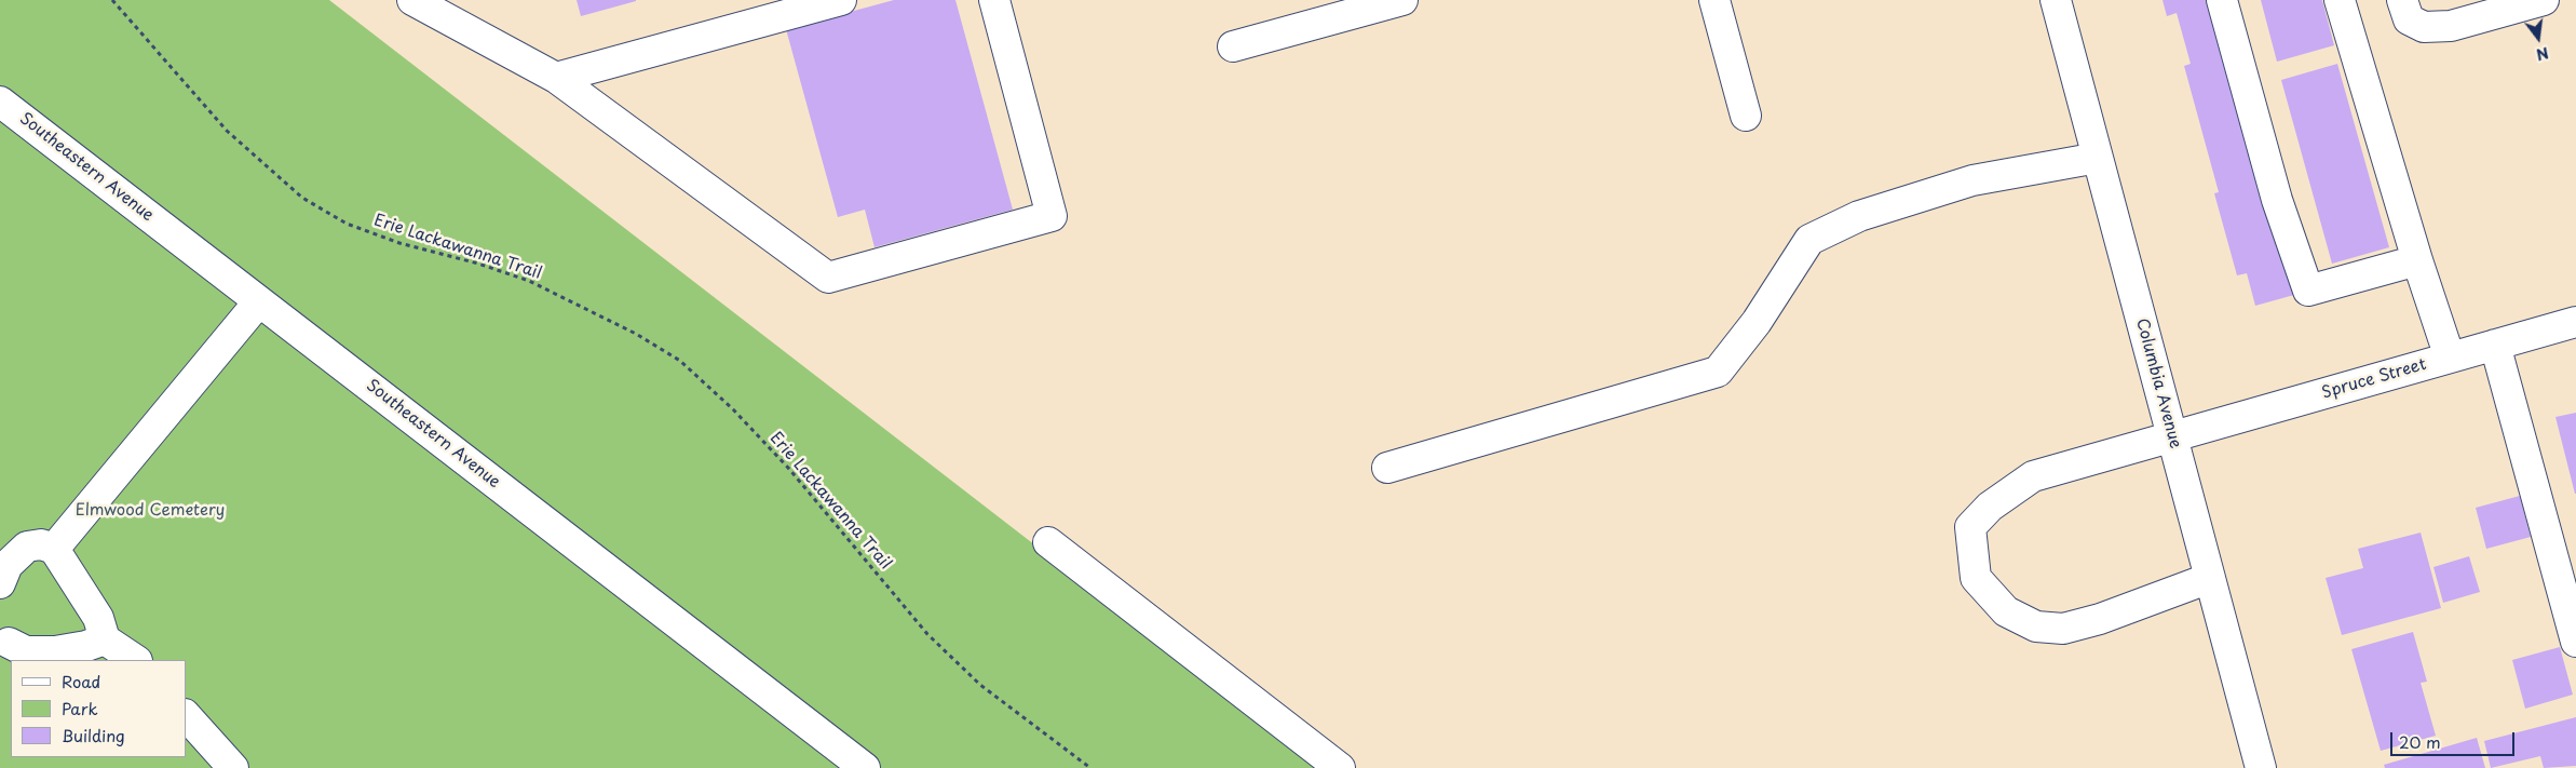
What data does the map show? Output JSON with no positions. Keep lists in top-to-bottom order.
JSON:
{
  "streets": {
    "street": ["Southeastern Avenue", "Spruce Street", "Columbia Avenue"],
    "path": ["Erie Lackawanna Trail"]
  },
  "crossings": [
    ["Spruce Street", "Columbia Avenue"]
  ],
  "parks": ["Elmwood Cemetery"],
  "legend": ["Road", "Park", "Building"],
  "scale_bar": "20 m",
  "north": "bottom"
}
